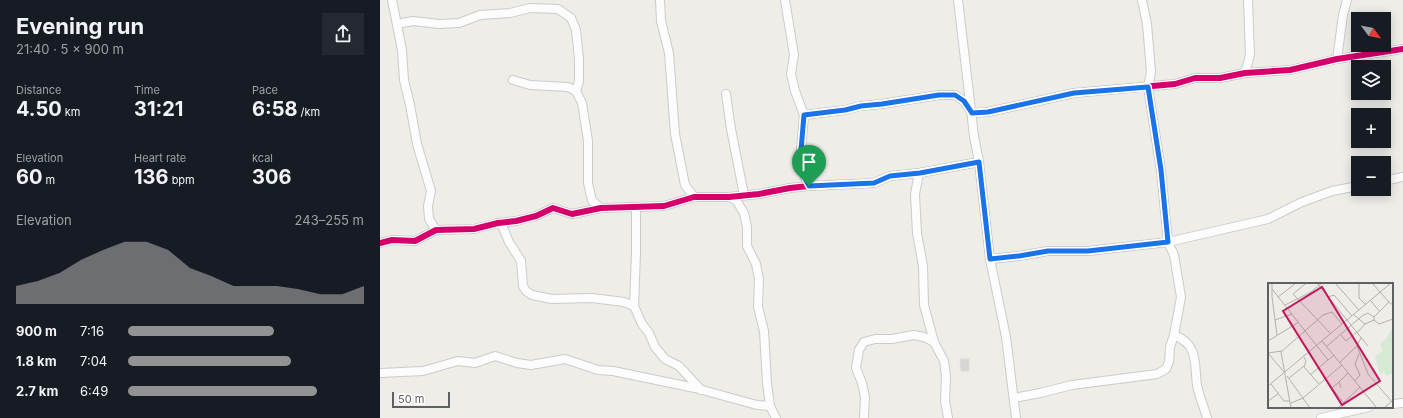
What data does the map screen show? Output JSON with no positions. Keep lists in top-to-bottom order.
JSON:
{
  "scale_bar": "50 m",
  "north": "bottom right",
  "page": {
    "heading": ["Evening run", "21:40 · 5 × 900 m"],
    "map_buttons": ["+", "−"],
    "stats": [
      ["Distance", "4.50 km"],
      ["Time", "31:21"],
      ["Pace", "6:58 /km"],
      ["Elevation", "60 m"],
      ["Heart rate", "136 bpm"],
      ["kcal", "306"]
    ],
    "chart": ["Elevation", "243–255 m"],
    "list": [
      {
        "name": "900 m",
        "note": "7:16"
      },
      {
        "name": "1.8 km",
        "note": "7:04"
      },
      {
        "name": "2.7 km",
        "note": "6:49"
      }
    ],
    "scale": "50 m"
  }
}
